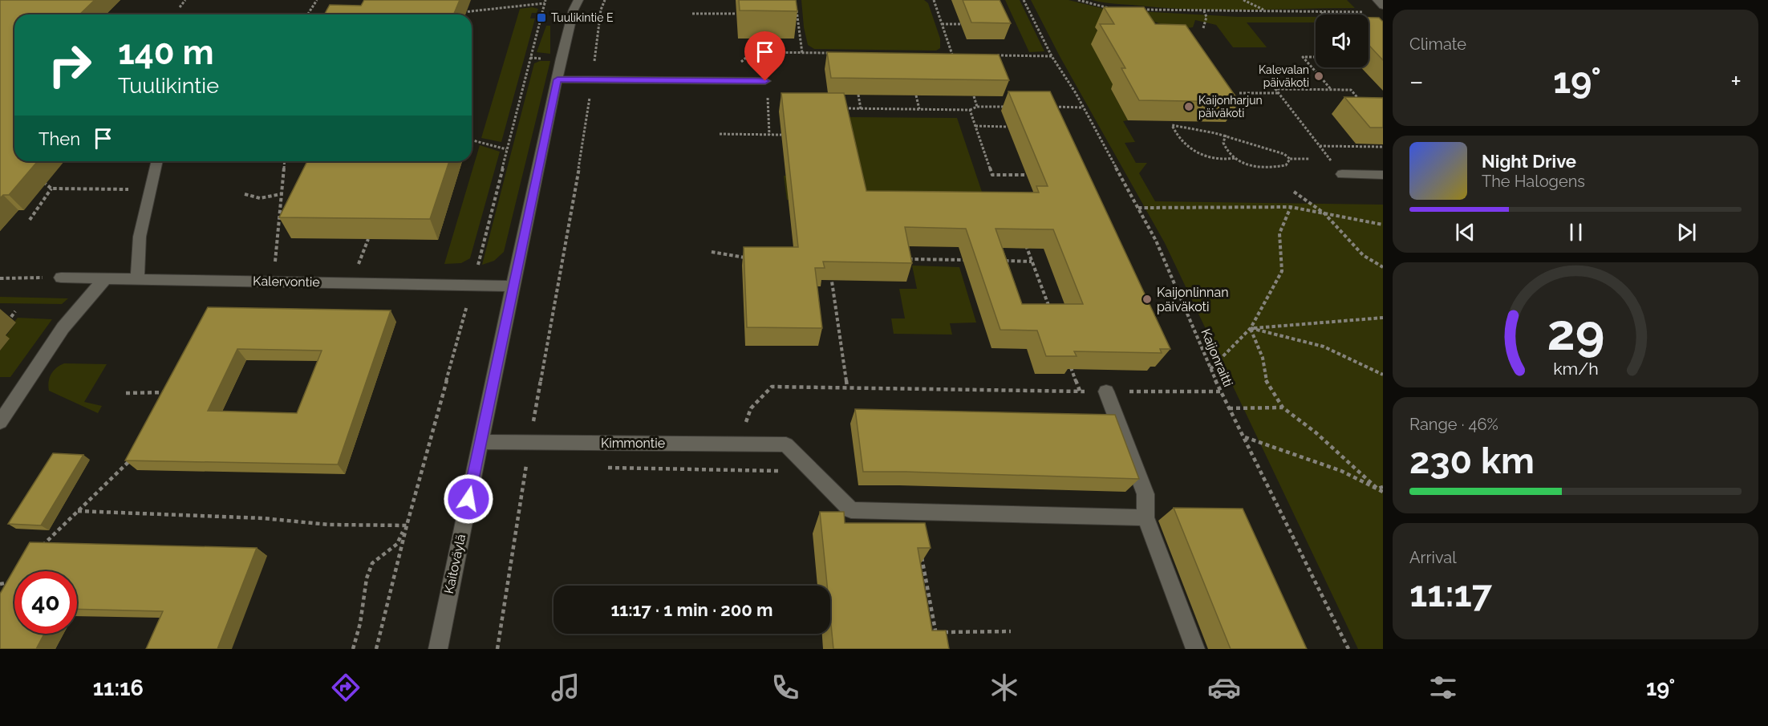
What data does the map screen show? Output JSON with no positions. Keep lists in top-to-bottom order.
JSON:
{
  "streets": {
    "street": ["Kalervontie", "Kimmontie", "Kaitoväylä"],
    "path": ["Kaijonraitti"]
  },
  "crossings": [
    ["Kalervontie", "Kaitoväylä"],
    ["Kimmontie", "Kaitoväylä"]
  ],
  "places": {
    "transit": ["Tuulikintie E"],
    "other": ["Kalevalan päiväkoti", "Kaijonharjun päiväkoti", "Kaijonlinnan päiväkoti"]
  },
  "page": {
    "tile": [
      "Climate",
      ["Range · 46%", "230 km"],
      ["Arrival", "11:17"]
    ],
    "turn": ["140 m", "Tuulikintie"],
    "heat": ["−", "19°", "+"],
    "then": "Then",
    "song": ["Night Drive", "The Halogens"],
    "limit": "40",
    "trip": "11:17 · 1 min · 200 m",
    "tabs": ["11:16", "19°"],
    "gauge": ["29", "km/h"]
  }
}
